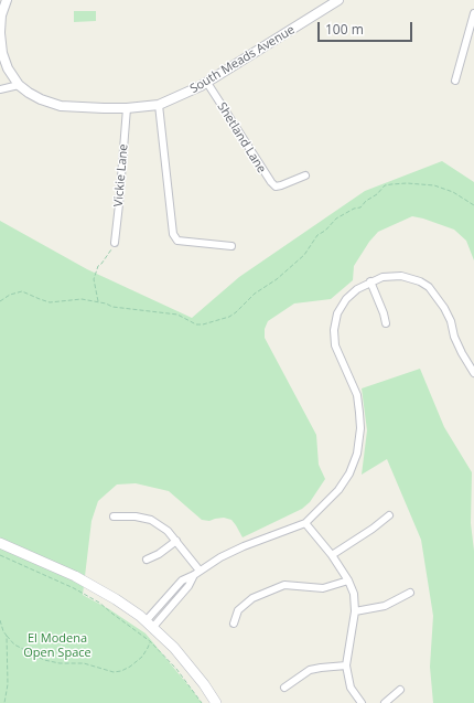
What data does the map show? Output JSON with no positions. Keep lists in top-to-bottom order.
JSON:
{
  "streets": {
    "street": ["South Meads Avenue", "Shetland Lane", "Vickie Lane"]
  },
  "crossings": [
    ["South Meads Avenue", "Shetland Lane"],
    ["South Meads Avenue", "Vickie Lane"]
  ],
  "parks": ["El Modena Open Space"],
  "scale_bar": "100 m"
}
